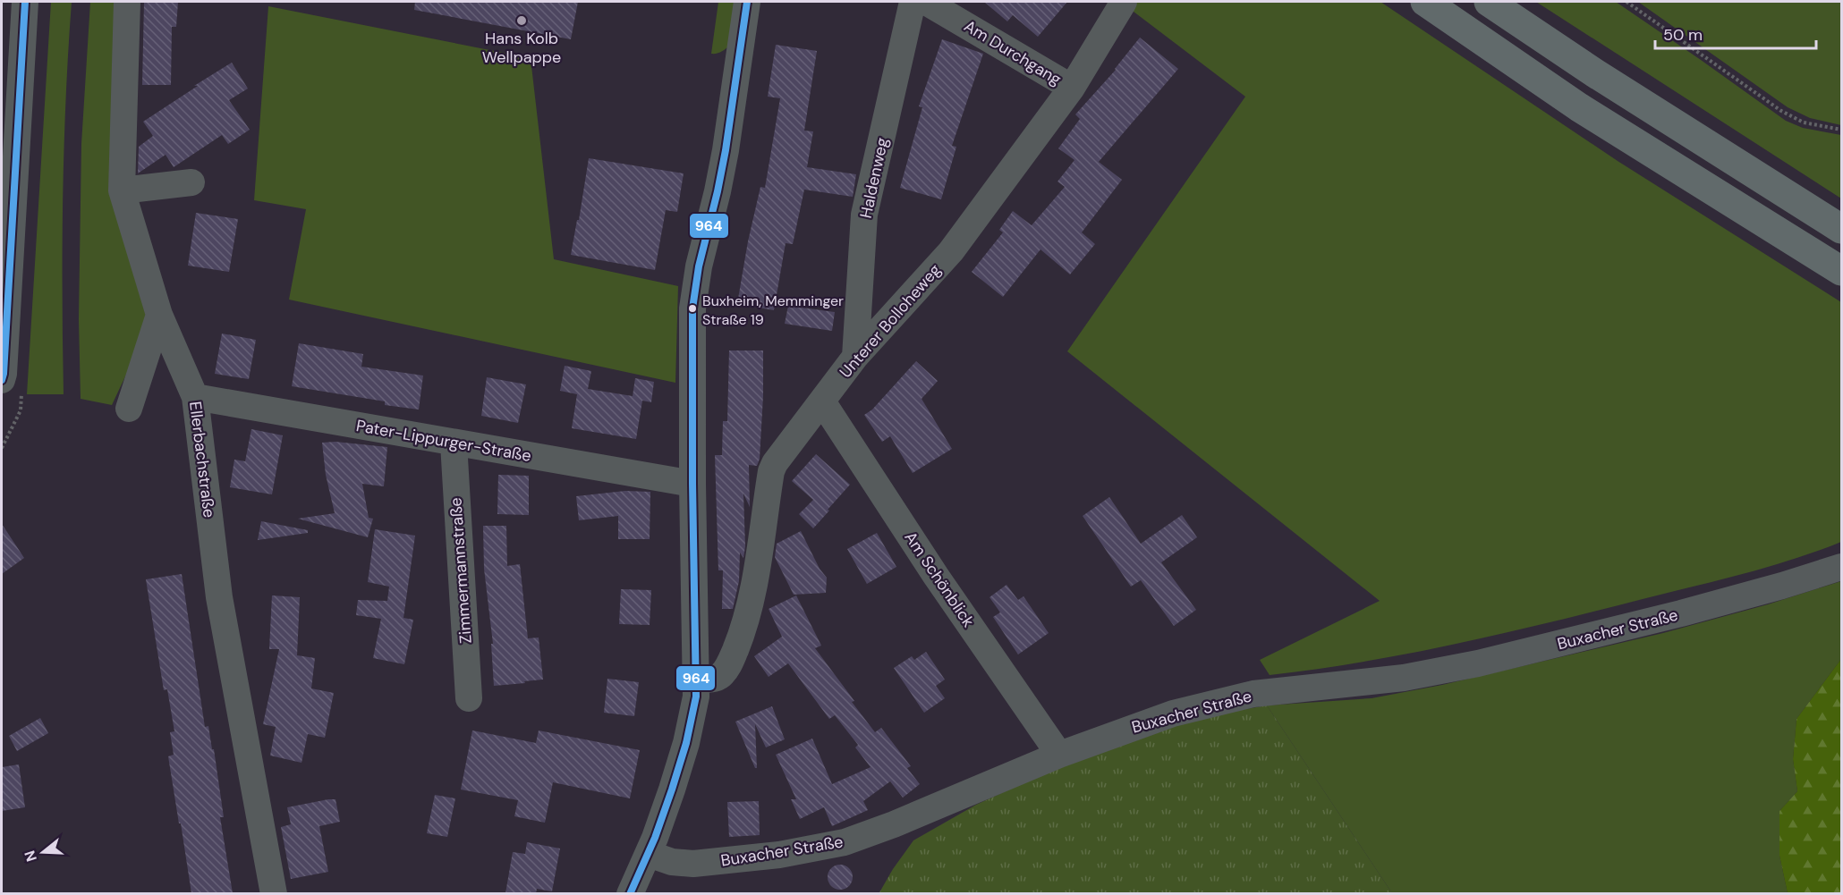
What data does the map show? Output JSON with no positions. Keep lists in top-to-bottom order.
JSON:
{
  "streets": {
    "street": [
      "Am Durchgang",
      "Haldenweg",
      "Unterer Bolloheweg",
      "Pater-Lippurger-Straße",
      "Ellerbachstraße",
      "Zimmermannstraße",
      "Am Schönblick",
      "Buxacher Straße"
    ]
  },
  "crossings": [
    ["Am Durchgang", "Unterer Bolloheweg"],
    ["Haldenweg", "Unterer Bolloheweg"],
    ["Unterer Bolloheweg", "Am Schönblick"],
    ["Pater-Lippurger-Straße", "Ellerbachstraße"],
    ["Pater-Lippurger-Straße", "Zimmermannstraße"],
    ["Am Schönblick", "Buxacher Straße"]
  ],
  "places": ["Hans Kolb Wellpappe", "Buxheim, Memminger Straße 19"],
  "lines": ["transit line 964"],
  "scale_bar": "50 m",
  "north": "left"
}
